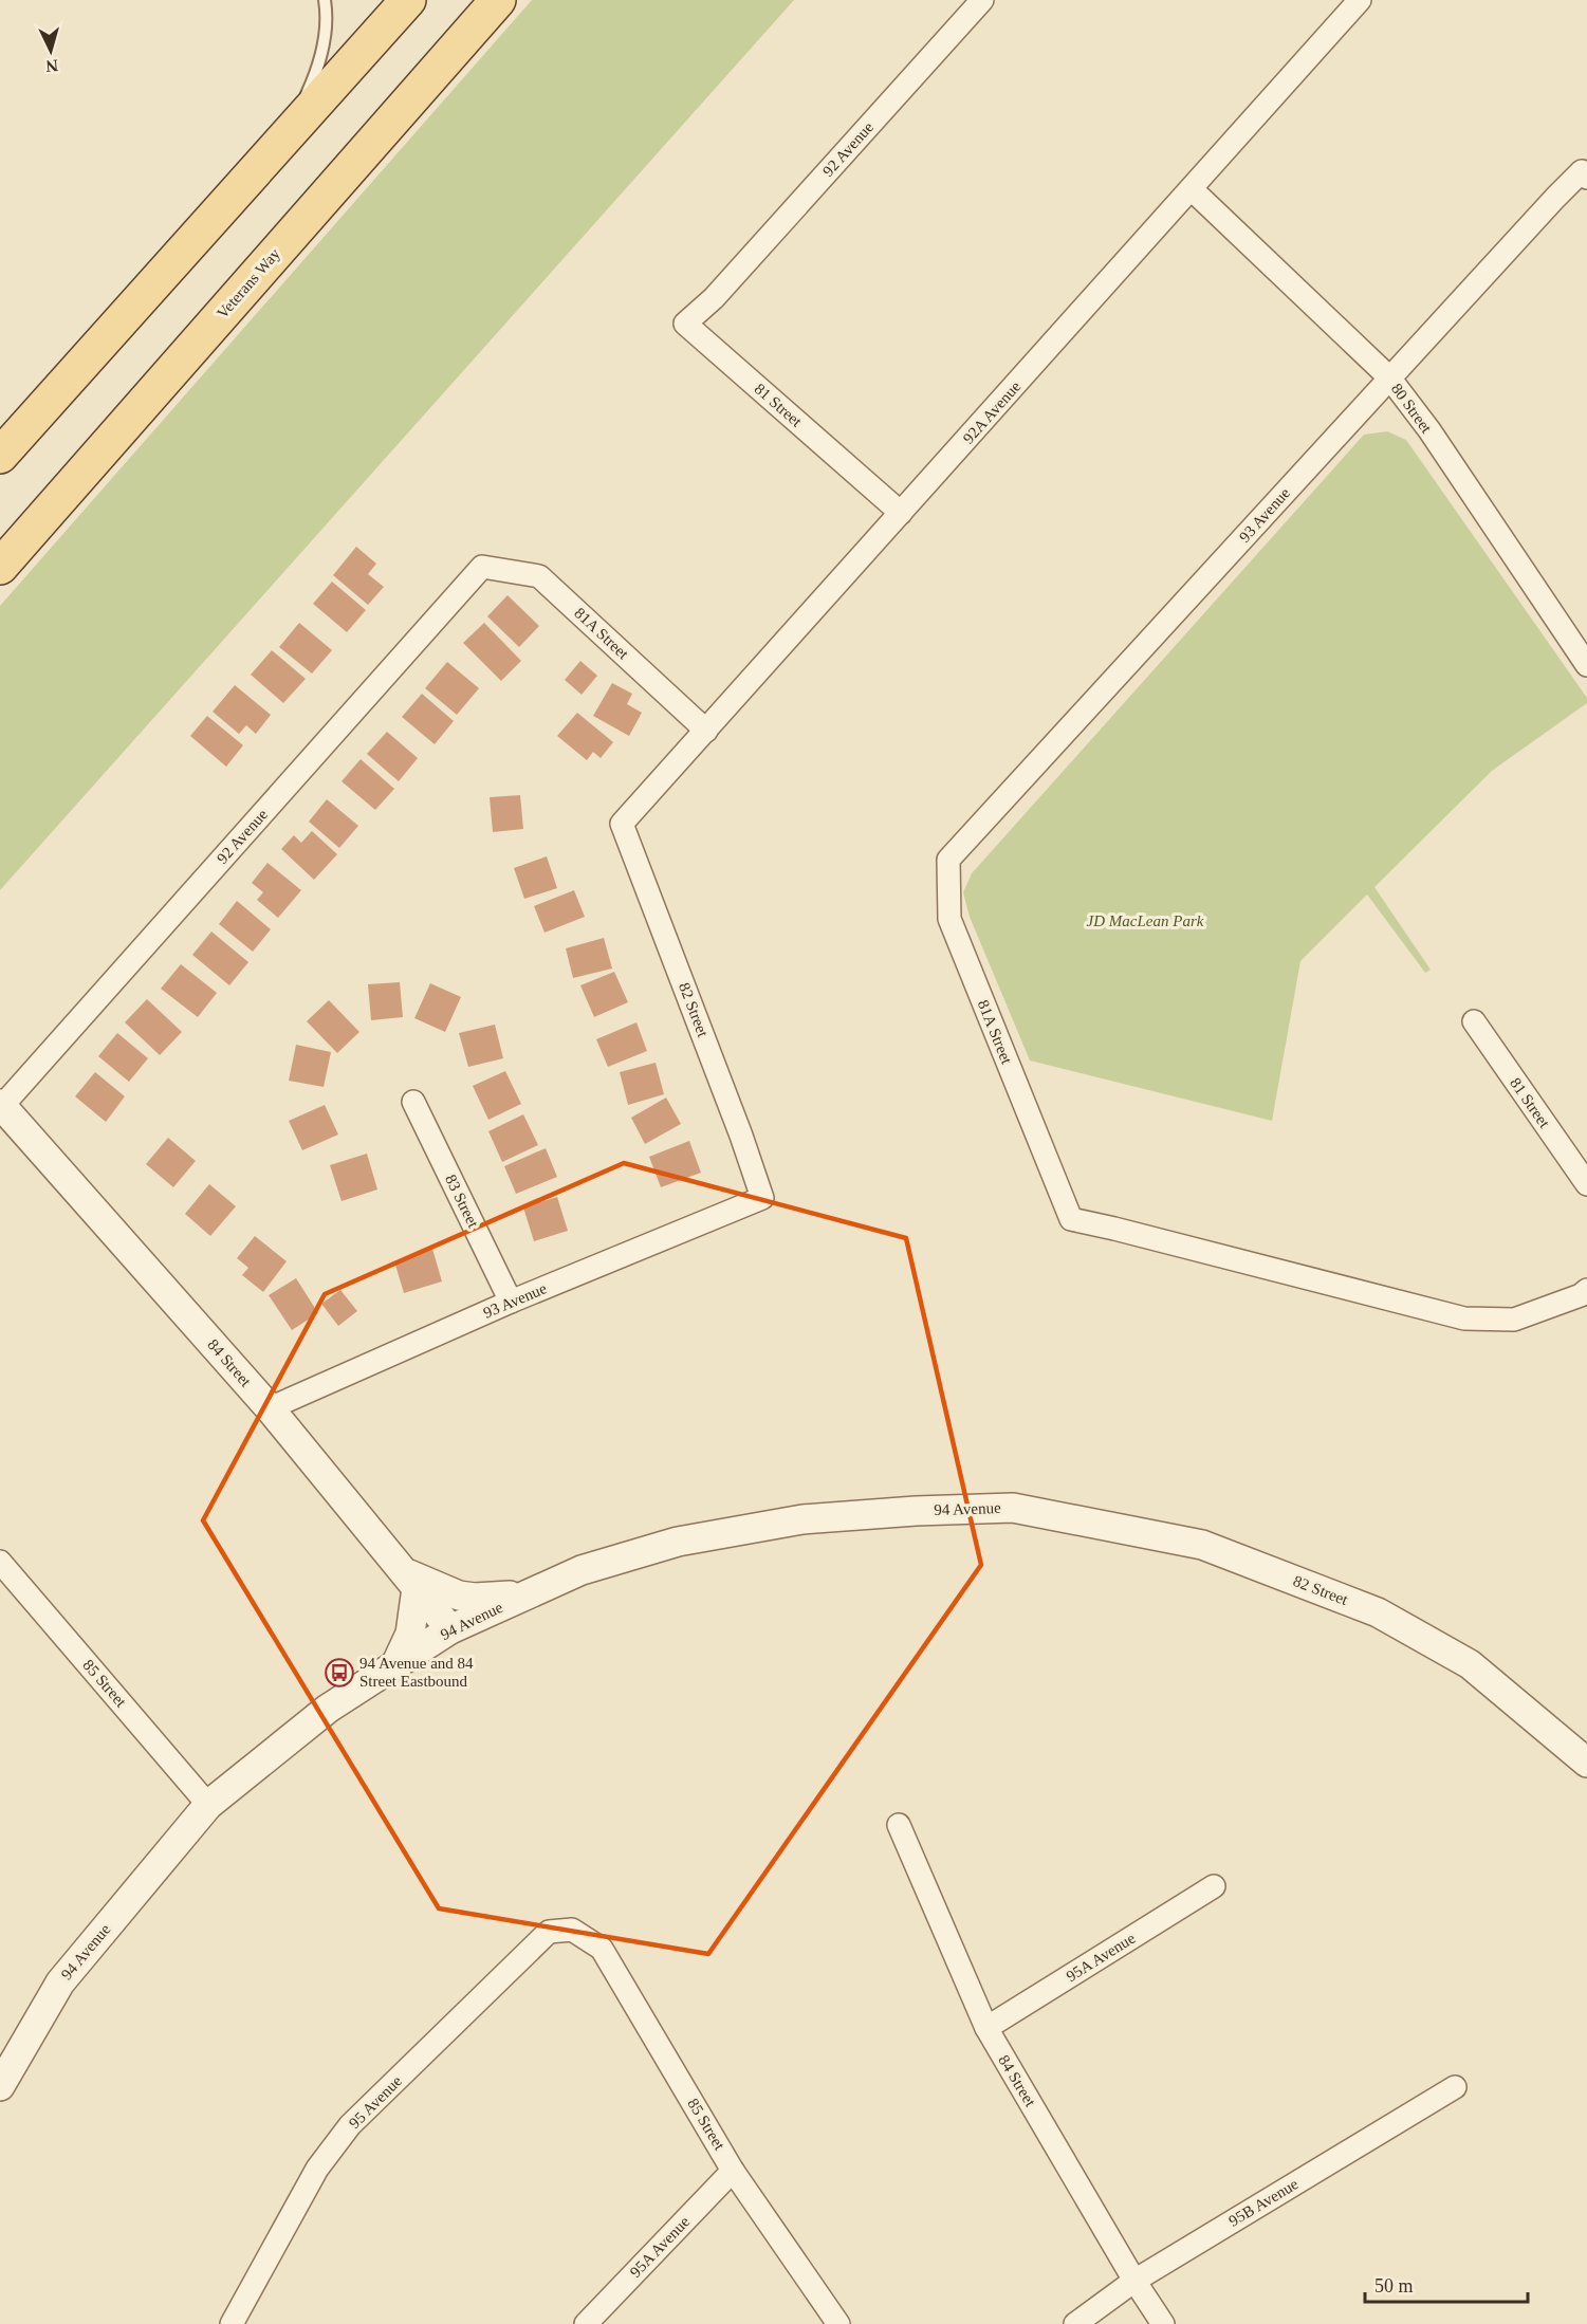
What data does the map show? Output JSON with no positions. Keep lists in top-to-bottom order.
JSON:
{
  "streets": {
    "main road": ["Veterans Way"],
    "street": [
      "92 Avenue",
      "81 Street",
      "80 Street",
      "92A Avenue",
      "93 Avenue",
      "81A Street",
      "82 Street",
      "83 Street",
      "84 Street",
      "94 Avenue",
      "85 Street",
      "95A Avenue",
      "95 Avenue",
      "95B Avenue"
    ]
  },
  "crossings": [
    ["92 Avenue", "81 Street"],
    ["92 Avenue", "81A Street"],
    ["92 Avenue", "84 Street"],
    ["81 Street", "92A Avenue"],
    ["80 Street", "92A Avenue"],
    ["80 Street", "93 Avenue"],
    ["92A Avenue", "81A Street"],
    ["92A Avenue", "82 Street"],
    ["93 Avenue", "81A Street"],
    ["93 Avenue", "82 Street"],
    ["93 Avenue", "83 Street"],
    ["93 Avenue", "84 Street"],
    ["82 Street", "94 Avenue"],
    ["84 Street", "94 Avenue"],
    ["84 Street", "95A Avenue"],
    ["84 Street", "95B Avenue"],
    ["94 Avenue", "85 Street"],
    ["85 Street", "95A Avenue"],
    ["85 Street", "95 Avenue"]
  ],
  "parks": ["JD MacLean Park"],
  "places": {
    "bus stop": ["94 Avenue and 84 Street Eastbound"]
  },
  "scale_bar": "50 m",
  "north": "bottom"
}
